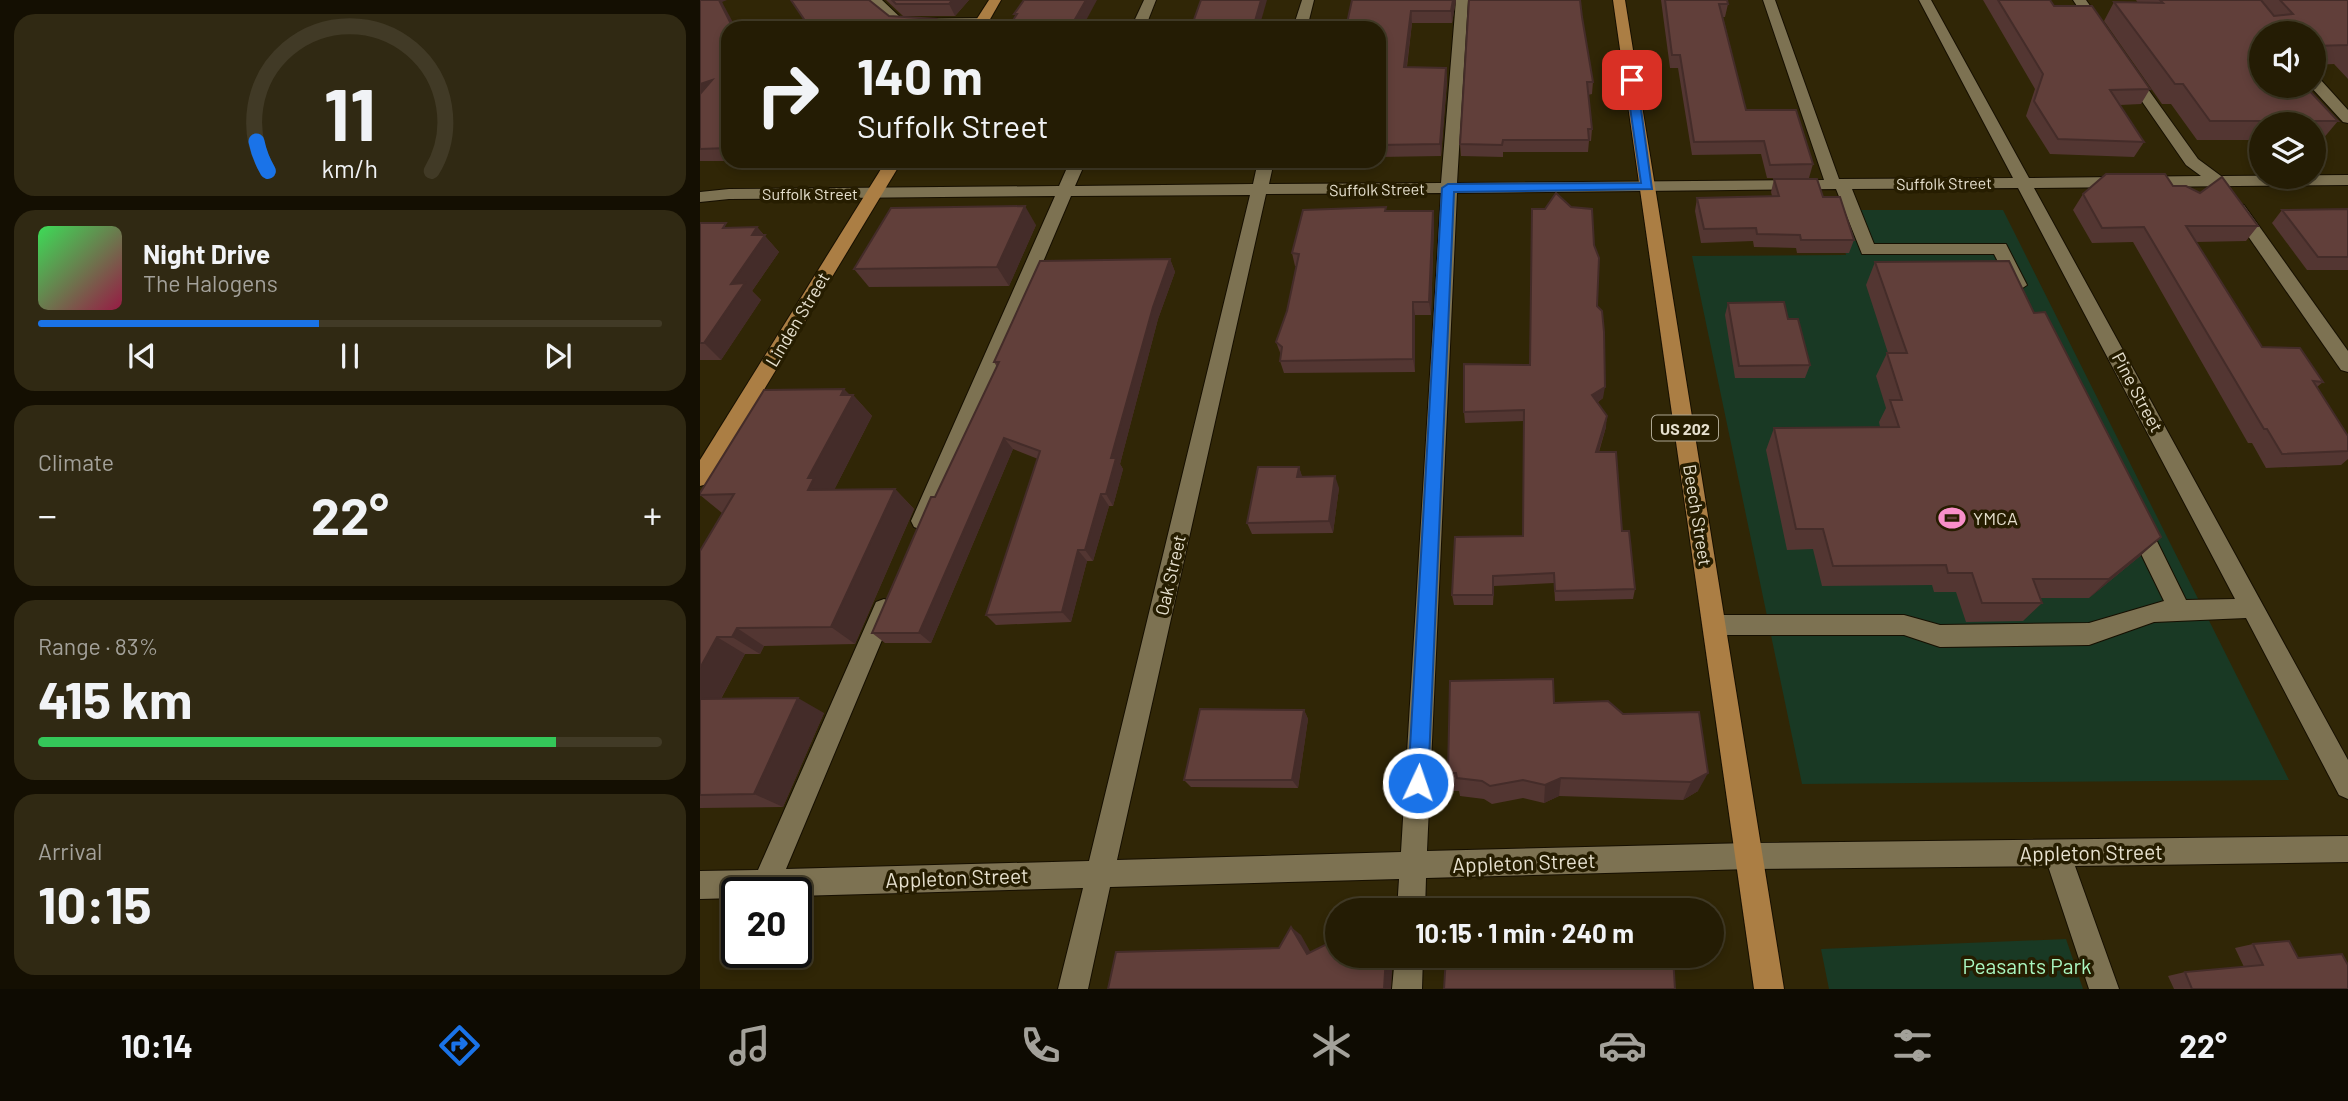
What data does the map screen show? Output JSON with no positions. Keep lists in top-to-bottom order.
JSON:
{
  "streets": {
    "main road": ["Linden Street", "US 202", "Beech Street"],
    "street": [
      "Suffolk Street",
      "Pine Street",
      "Oak Street",
      "Appleton Street"
    ]
  },
  "crossings": [
    ["Suffolk Street", "Linden Street"],
    ["Suffolk Street", "Pine Street"],
    ["Suffolk Street", "Beech Street"],
    ["Suffolk Street", "Oak Street"],
    ["Beech Street", "Appleton Street"],
    ["Oak Street", "Appleton Street"]
  ],
  "parks": ["Peasants Park"],
  "places": {
    "sports": ["YMCA"]
  },
  "page": {
    "turn": ["140 m", "Suffolk Street"],
    "song": ["Night Drive", "The Halogens"],
    "tile": [
      "Climate",
      ["Range · 83%", "415 km"],
      ["Arrival", "10:15"]
    ],
    "heat": ["−", "22°", "+"],
    "limit": "20",
    "trip": "10:15 · 1 min · 240 m",
    "tabs": ["10:14", "22°"],
    "gauge": ["11", "km/h"]
  }
}
